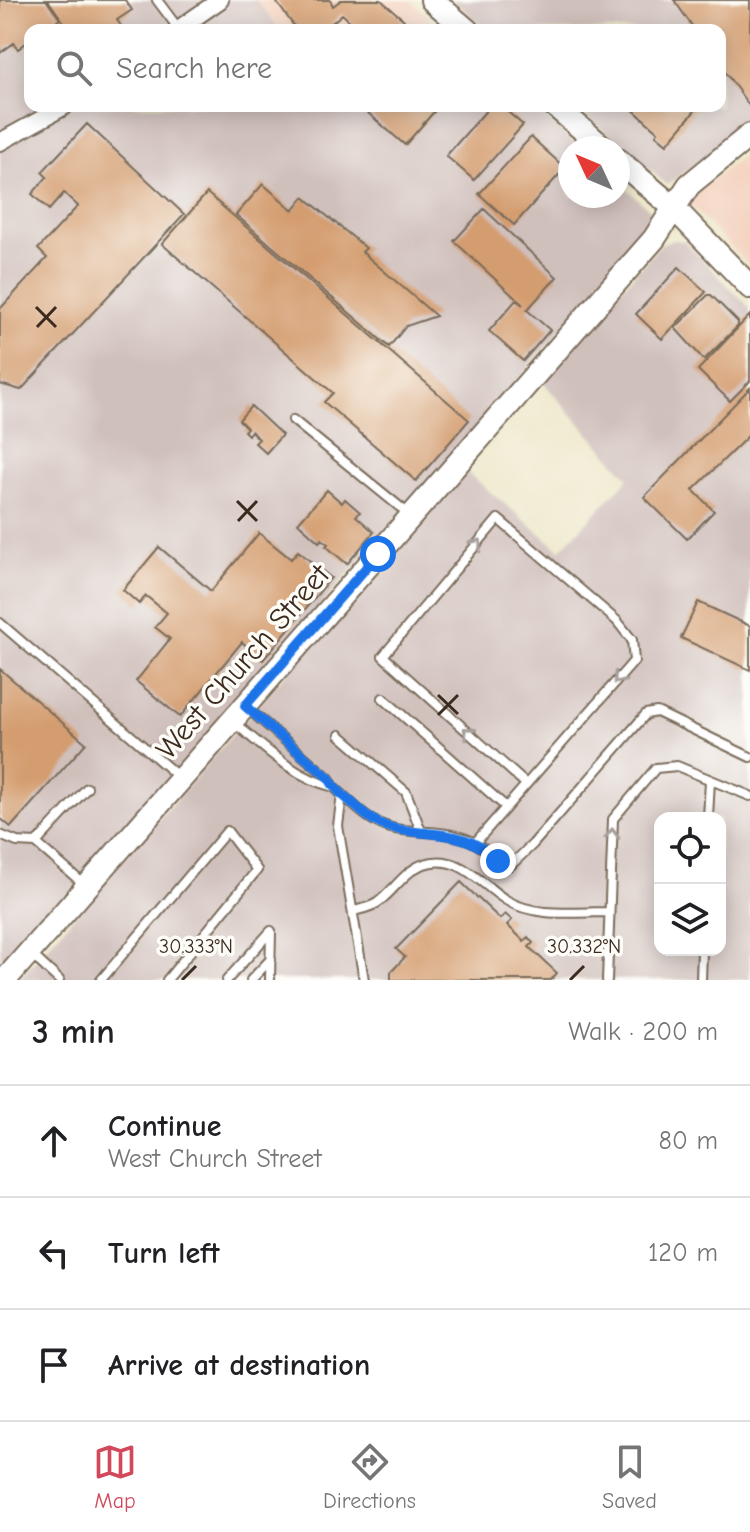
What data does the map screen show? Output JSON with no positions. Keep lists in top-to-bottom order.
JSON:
{
  "streets": {
    "street": ["West Church Street"]
  },
  "north": "top left",
  "page": {
    "search": "Search here",
    "heading": ["3 min", "Walk · 200 m"],
    "list": [
      ["Continue", "West Church Street", "80 m"],
      ["Turn left", "120 m"],
      "Arrive at destination"
    ],
    "nav": ["Map", "Directions", "Saved"]
  },
  "coordinates": ["30.333°N", "30.332°N"]
}
